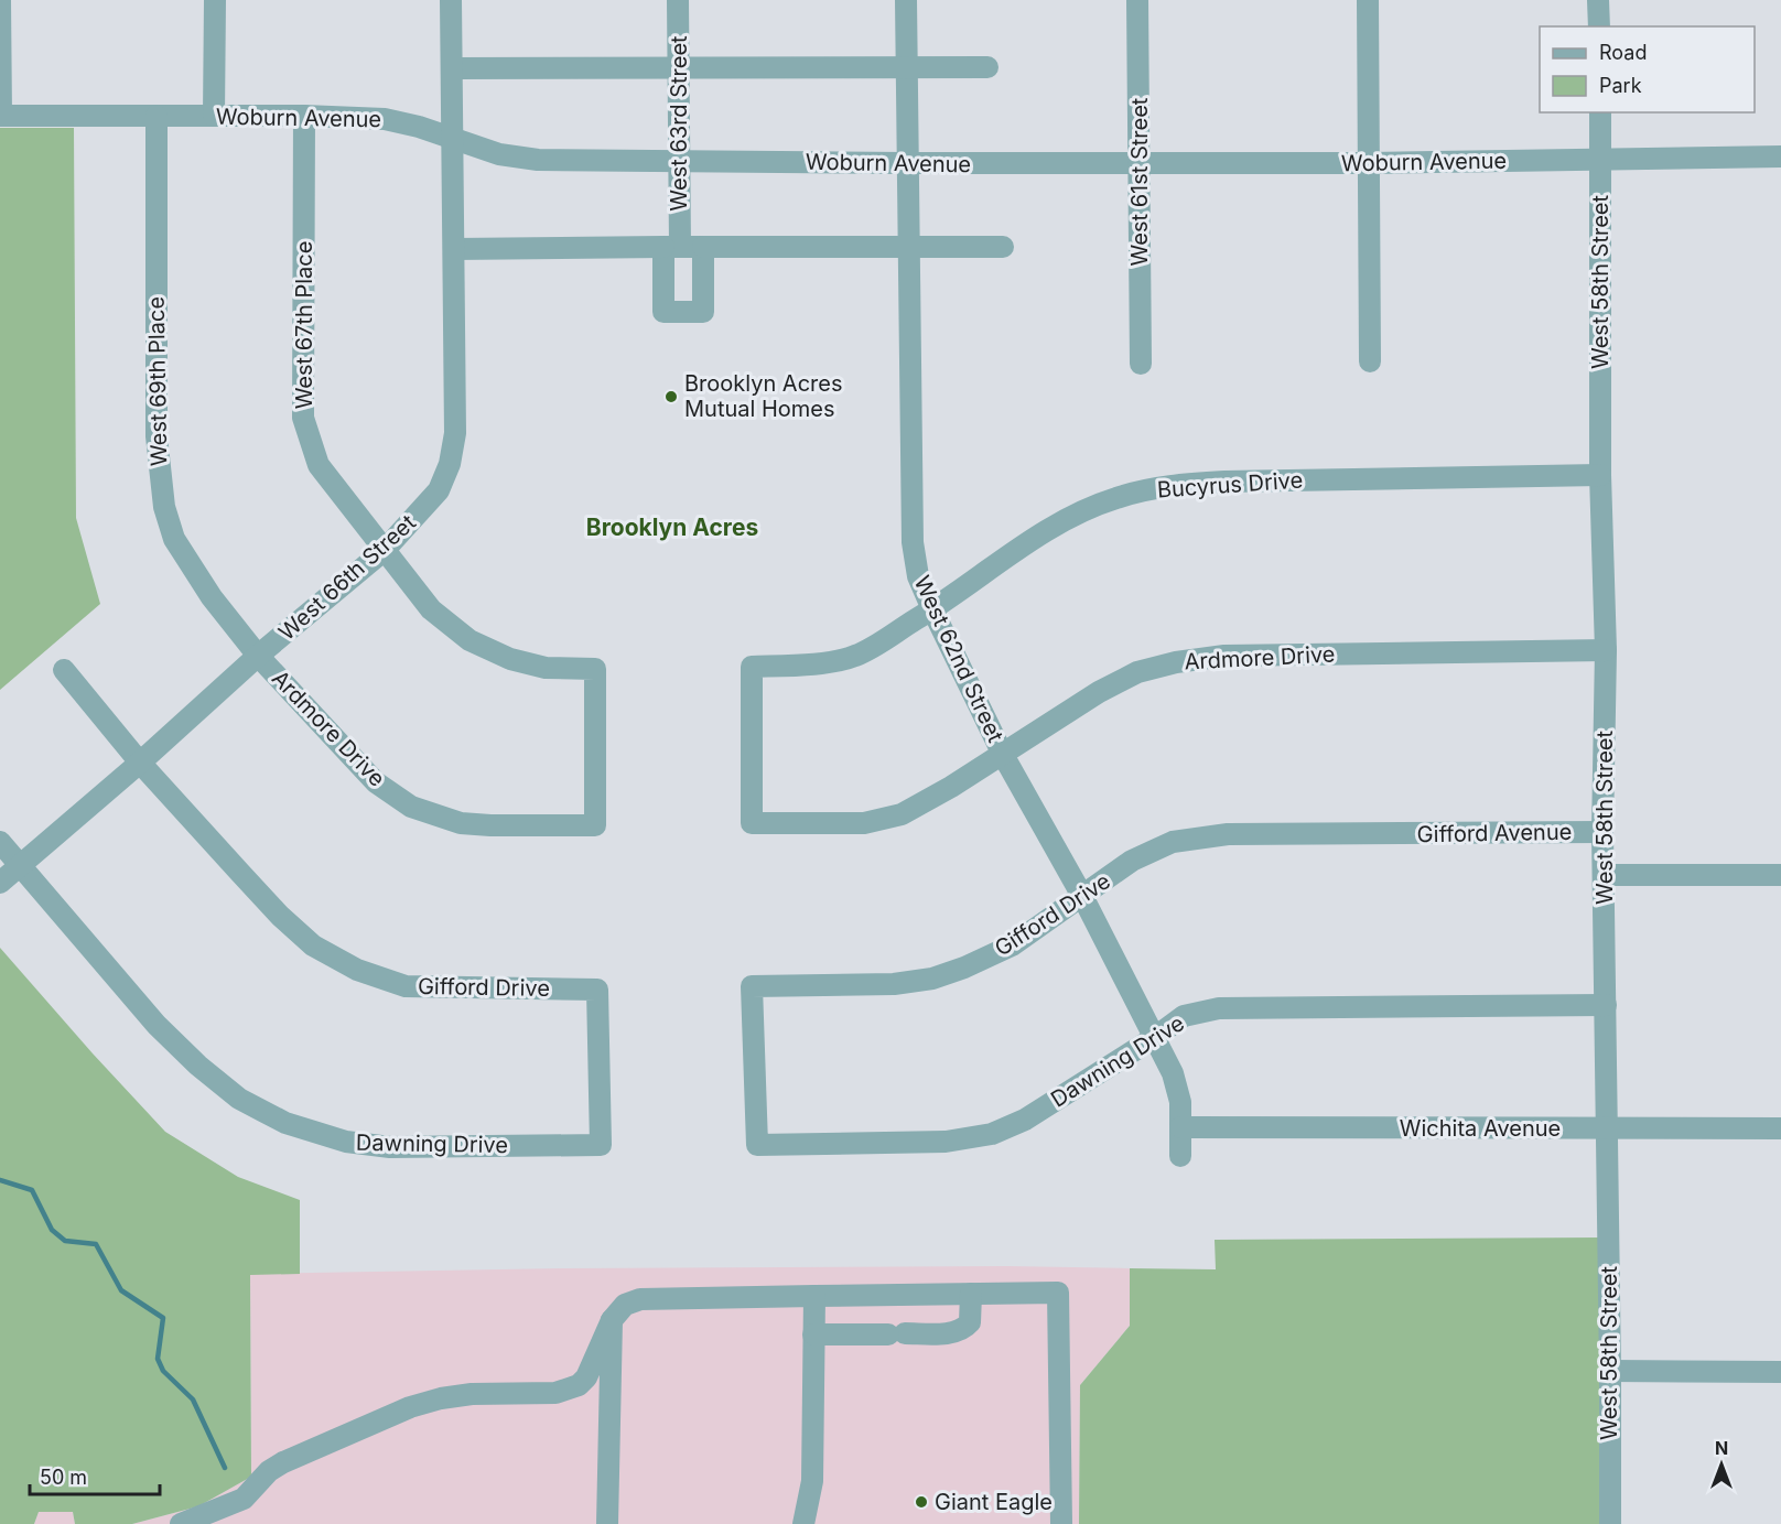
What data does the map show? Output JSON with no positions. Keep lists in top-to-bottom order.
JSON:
{
  "streets": {
    "street": [
      "Woburn Avenue",
      "West 63rd Street",
      "West 61st Street",
      "West 58th Street",
      "West 67th Place",
      "West 69th Place",
      "Bucyrus Drive",
      "West 66th Street",
      "Ardmore Drive",
      "West 62nd Street",
      "Gifford Avenue",
      "Gifford Drive",
      "Dawning Drive",
      "Wichita Avenue"
    ]
  },
  "crossings": [
    ["Woburn Avenue", "West 63rd Street"],
    ["Woburn Avenue", "West 61st Street"],
    ["Woburn Avenue", "West 58th Street"],
    ["Woburn Avenue", "West 67th Place"],
    ["Woburn Avenue", "West 69th Place"],
    ["Woburn Avenue", "West 66th Street"],
    ["Woburn Avenue", "West 62nd Street"],
    ["West 58th Street", "Bucyrus Drive"],
    ["West 58th Street", "Ardmore Drive"],
    ["West 58th Street", "Gifford Avenue"],
    ["West 58th Street", "Dawning Drive"],
    ["West 58th Street", "Wichita Avenue"],
    ["West 67th Place", "West 66th Street"],
    ["West 67th Place", "Ardmore Drive"],
    ["West 69th Place", "West 66th Street"],
    ["West 69th Place", "Ardmore Drive"],
    ["Bucyrus Drive", "Ardmore Drive"],
    ["Bucyrus Drive", "West 62nd Street"],
    ["West 66th Street", "Ardmore Drive"],
    ["West 66th Street", "Gifford Drive"],
    ["West 66th Street", "Dawning Drive"],
    ["Ardmore Drive", "West 62nd Street"],
    ["West 62nd Street", "Gifford Drive"],
    ["West 62nd Street", "Dawning Drive"],
    ["West 62nd Street", "Wichita Avenue"],
    ["Gifford Avenue", "Gifford Drive"],
    ["Gifford Drive", "Dawning Drive"]
  ],
  "districts": ["Brooklyn Acres"],
  "places": ["Brooklyn Acres Mutual Homes", "Giant Eagle"],
  "legend": ["Road", "Park"],
  "scale_bar": "50 m",
  "north": "top"
}
